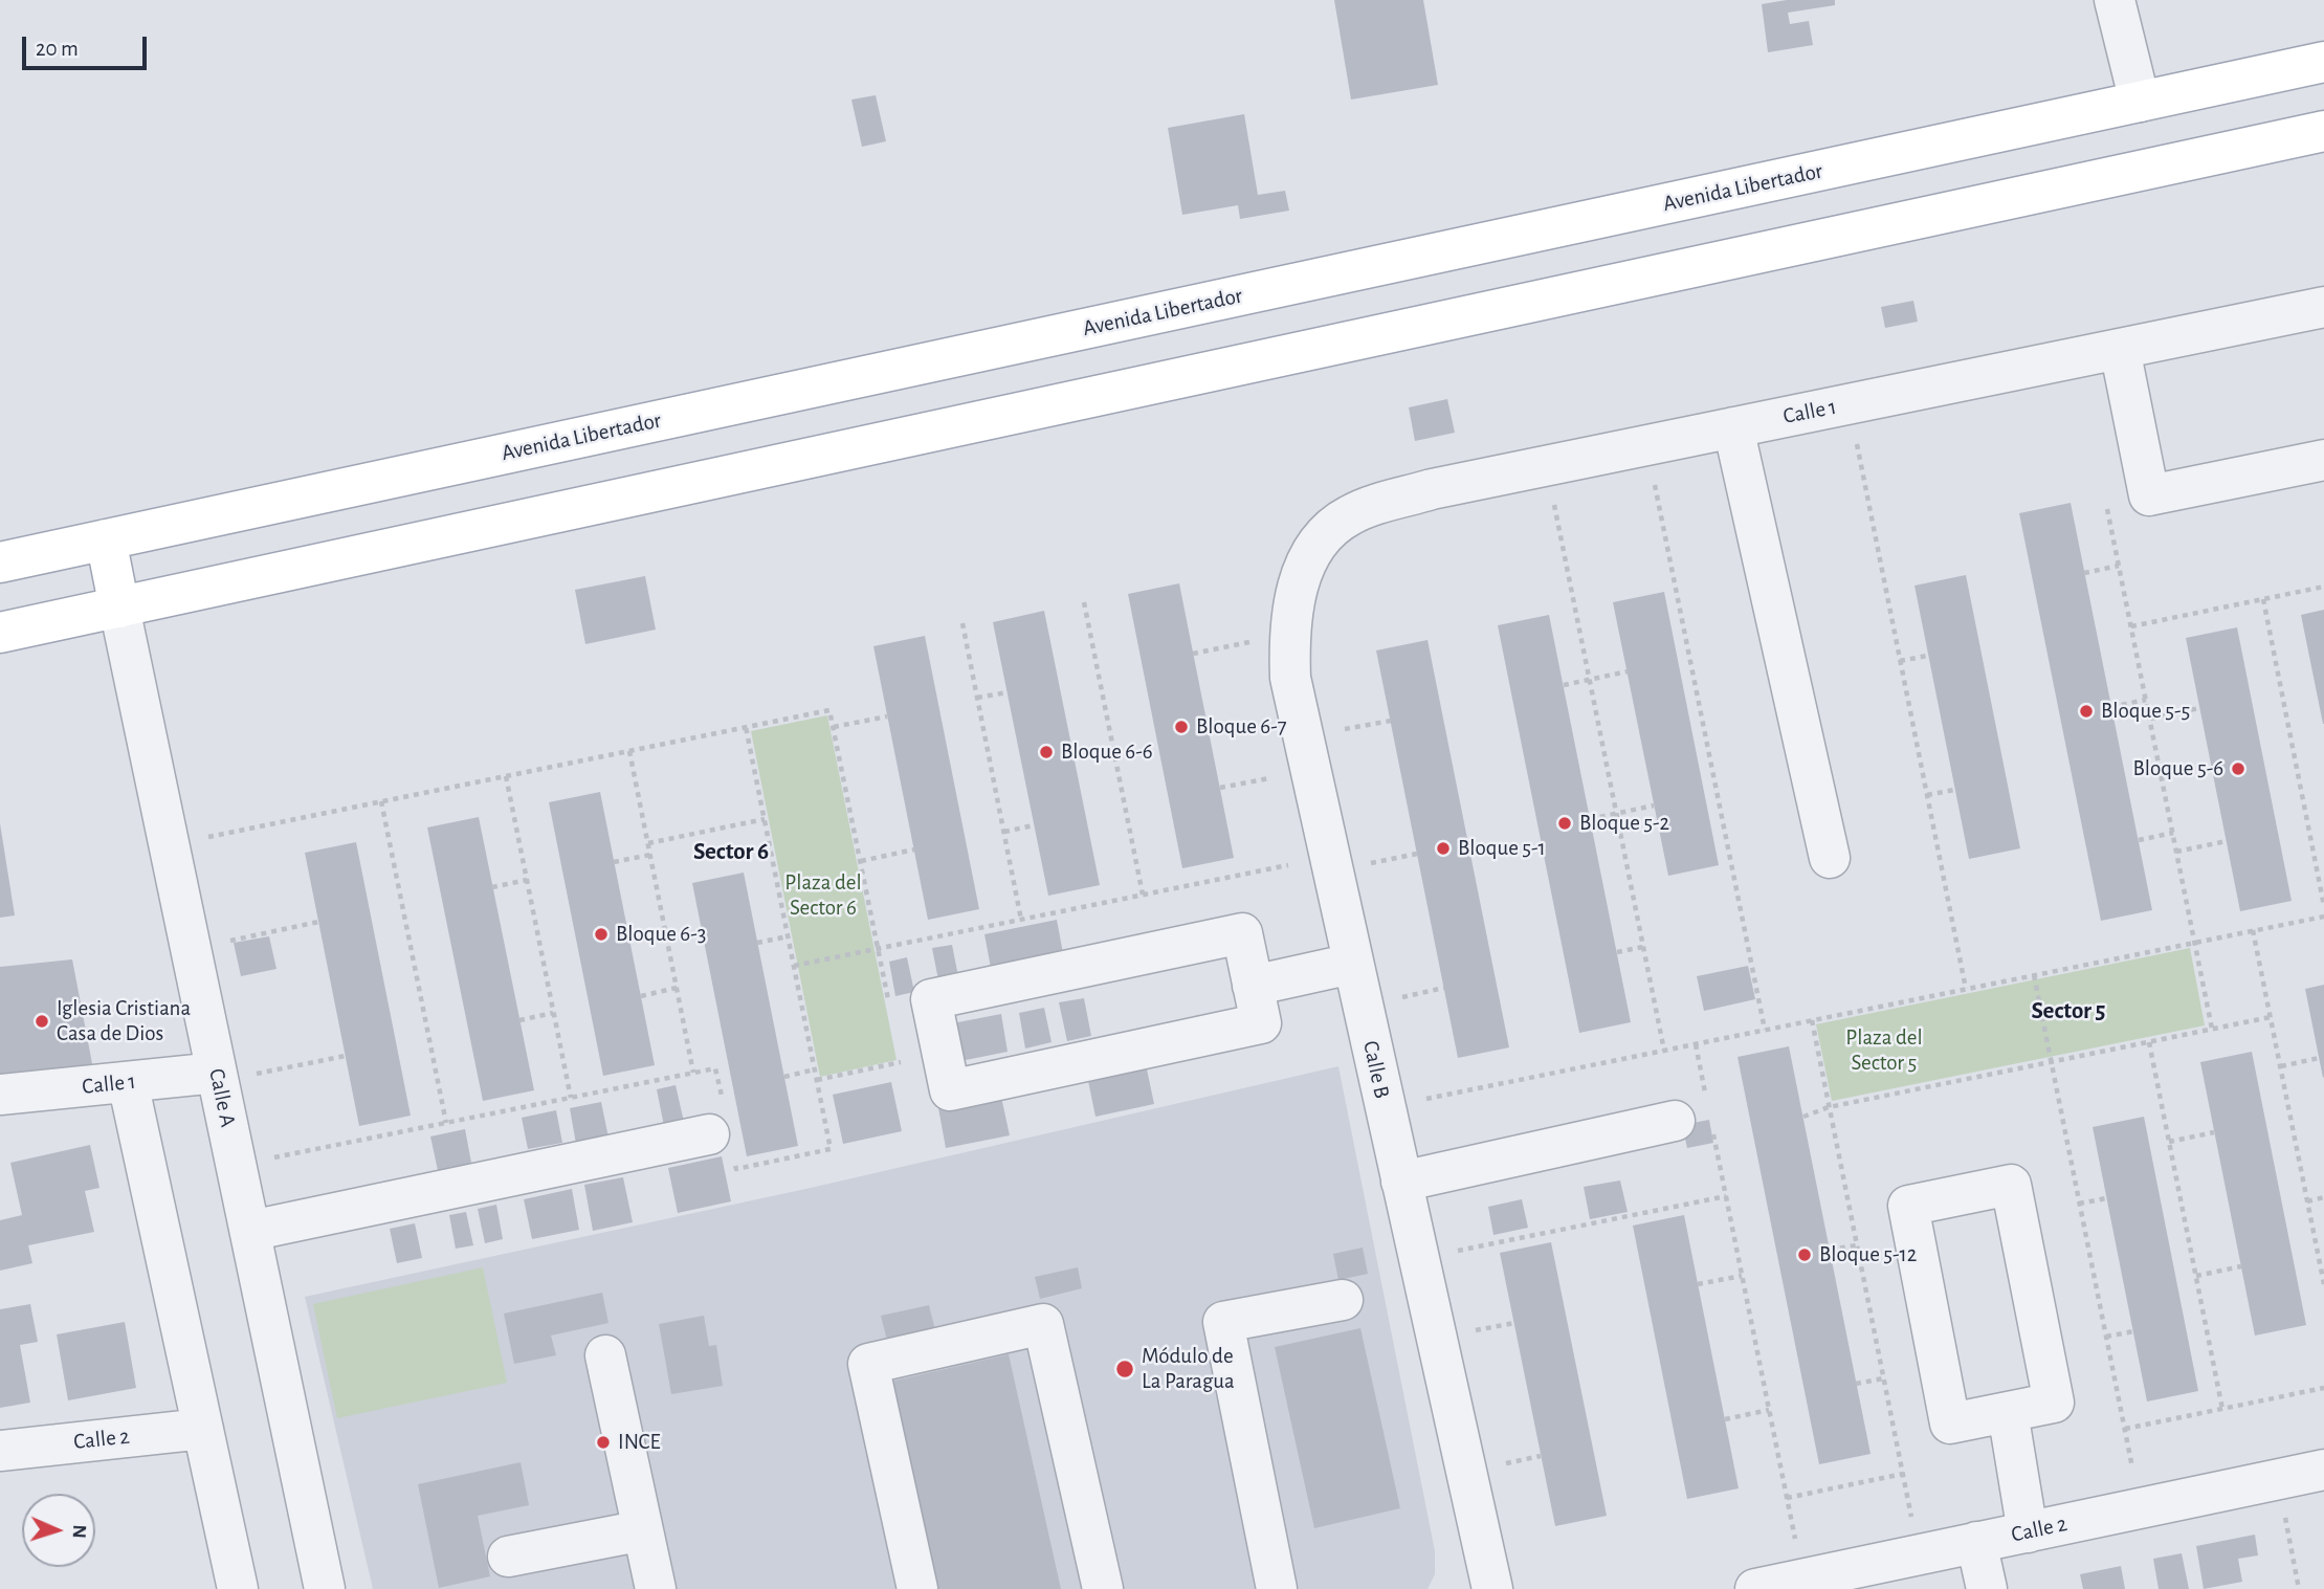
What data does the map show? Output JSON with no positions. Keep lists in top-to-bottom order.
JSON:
{
  "streets": {
    "main road": ["Avenida Libertador"],
    "street": [
      "Calle 1",
      "Calle B",
      "Calle A",
      "Calle 2"
    ]
  },
  "crossings": [
    ["Calle 1", "Calle B"],
    ["Calle 1", "Calle A"]
  ],
  "districts": ["Sector 6", "Sector 5"],
  "parks": ["Plaza del Sector 6", "Plaza del Sector 5"],
  "places": [
    "Bloque 5-5",
    "Bloque 6-7",
    "Bloque 6-6",
    "Bloque 5-6",
    "Bloque 5-2",
    "Bloque 5-1",
    "Bloque 6-3",
    "Iglesia Cristiana Casa de Dios",
    "Bloque 5-12",
    "Módulo de La Paragua",
    "INCE"
  ],
  "scale_bar": "20 m",
  "north": "right"
}
